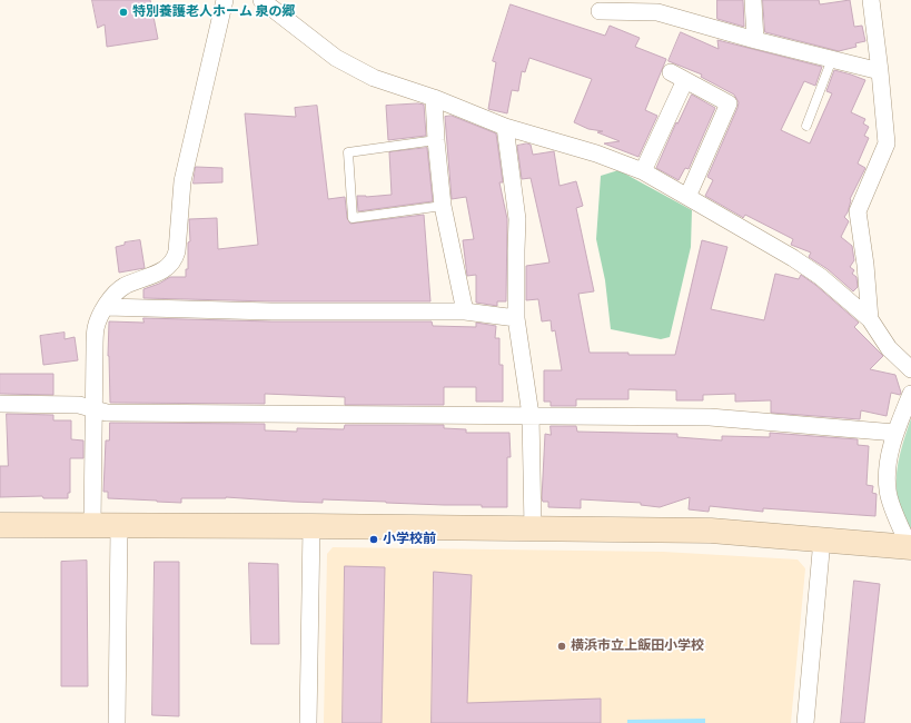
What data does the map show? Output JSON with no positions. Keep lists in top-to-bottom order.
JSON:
{
  "places": ["特別養護老人ホーム 泉の郷", "小学校前", "横浜市立上飯田小学校"]
}
